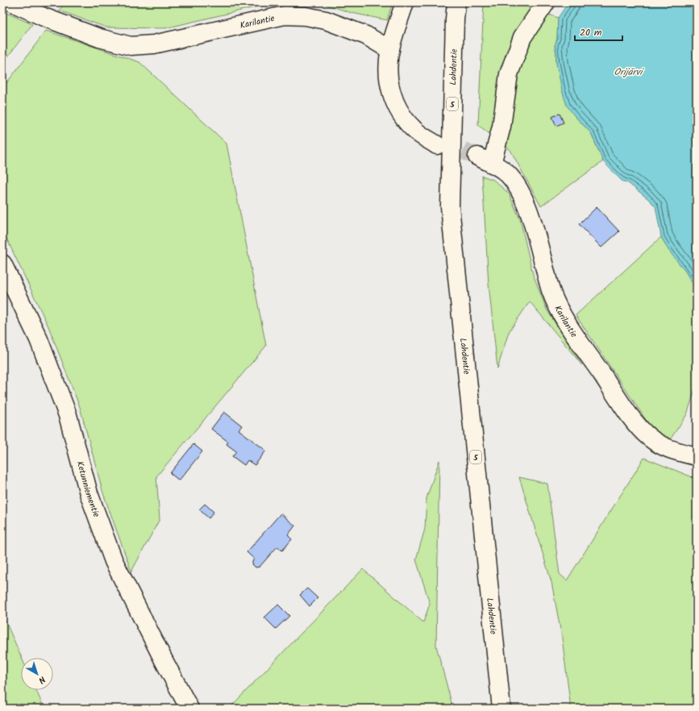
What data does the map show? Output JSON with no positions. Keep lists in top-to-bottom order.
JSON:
{
  "streets": {
    "main road": [
      "Karilantie",
      "Lahdentie",
      "5",
      "Ketunniementie"
    ]
  },
  "water": ["Orijärvi"],
  "scale_bar": "20 m",
  "north": "bottom right"
}
